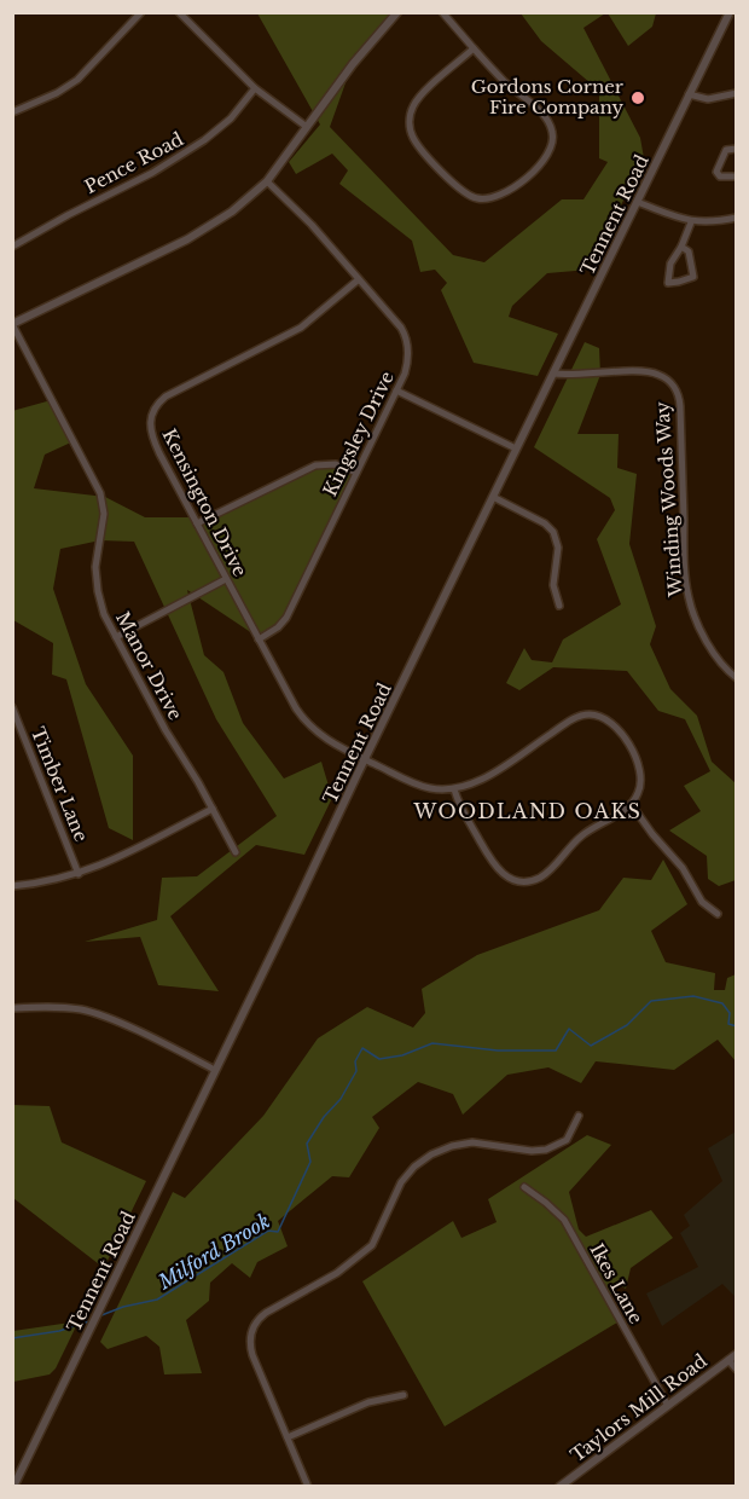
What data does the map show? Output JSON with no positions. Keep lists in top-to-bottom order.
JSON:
{
  "streets": {
    "street": [
      "Pence Road",
      "Tennent Road",
      "Kingsley Drive",
      "Winding Woods Way",
      "Kensington Drive",
      "Manor Drive",
      "Timber Lane",
      "Ikes Lane",
      "Taylors Mill Road"
    ]
  },
  "crossings": [
    ["Tennent Road", "Winding Woods Way"],
    ["Tennent Road", "Kensington Drive"],
    ["Kingsley Drive", "Kensington Drive"],
    ["Ikes Lane", "Taylors Mill Road"]
  ],
  "districts": ["WOODLAND OAKS"],
  "water": ["Milford Brook"],
  "places": ["Gordons Corner Fire Company"]
}
